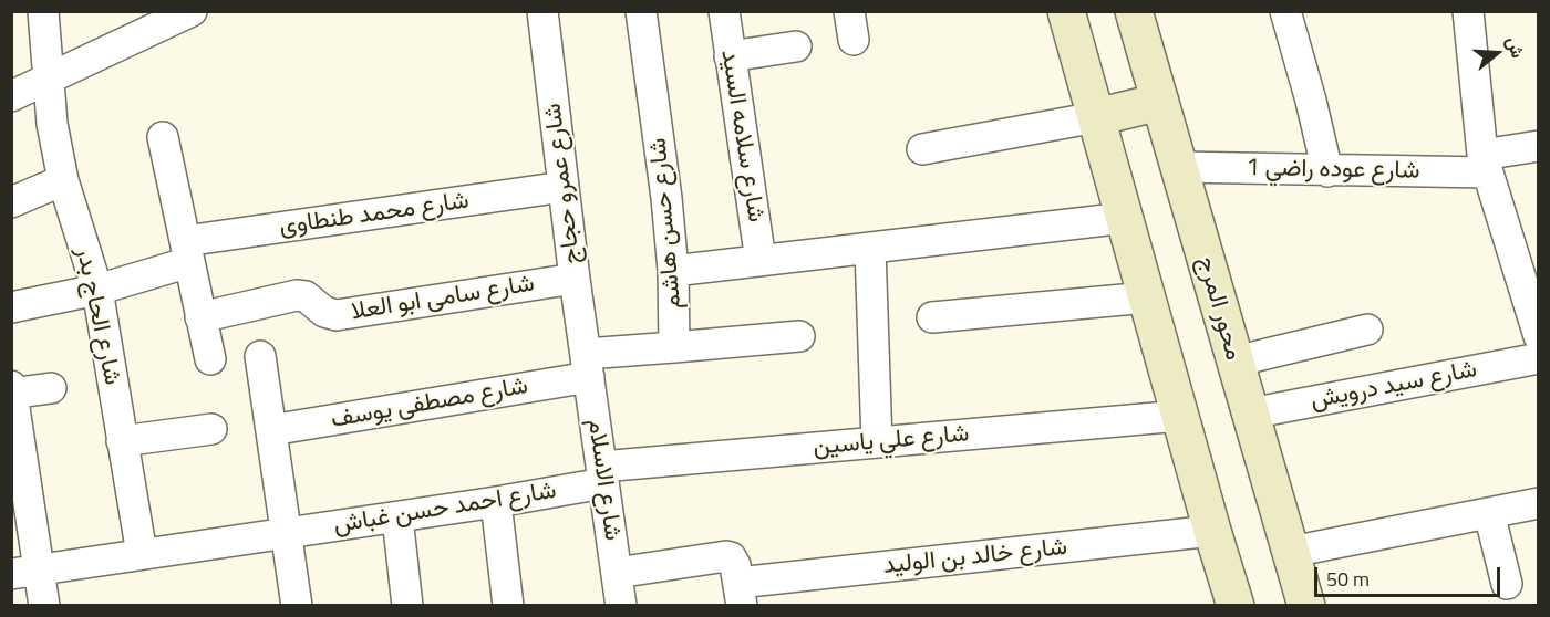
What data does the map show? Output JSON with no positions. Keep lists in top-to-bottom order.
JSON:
{
  "streets": {
    "main road": ["محور المرج"],
    "street": [
      "شارع سلامه السيد",
      "شارع عوده راضي 1",
      "شارع عمرو حجاج",
      "شارع محمد طنطاوى",
      "شارع حسن هاشم",
      "شارع سامى ابو العلا",
      "شارع الحاج بدر",
      "شارع سيد درويش",
      "شارع مصطفى يوسف",
      "شارع علي ياسين",
      "شارع الاسلام",
      "شارع احمد حسن غباش",
      "شارع خالد بن الوليد"
    ]
  },
  "crossings": [
    ["شارع عوده راضي 1", "محور المرج"],
    ["شارع عمرو حجاج", "شارع محمد طنطاوى"],
    ["شارع عمرو حجاج", "شارع سامى ابو العلا"],
    ["شارع عمرو حجاج", "شارع مصطفى يوسف"],
    ["شارع عمرو حجاج", "شارع الاسلام"],
    ["شارع محمد طنطاوى", "شارع الحاج بدر"],
    ["محور المرج", "شارع سيد درويش"],
    ["شارع الحاج بدر", "شارع احمد حسن غباش"],
    ["شارع مصطفى يوسف", "شارع الاسلام"],
    ["شارع علي ياسين", "شارع الاسلام"],
    ["شارع علي ياسين", "شارع احمد حسن غباش"],
    ["شارع الاسلام", "شارع احمد حسن غباش"]
  ],
  "scale_bar": "50 m",
  "north": "right"
}
